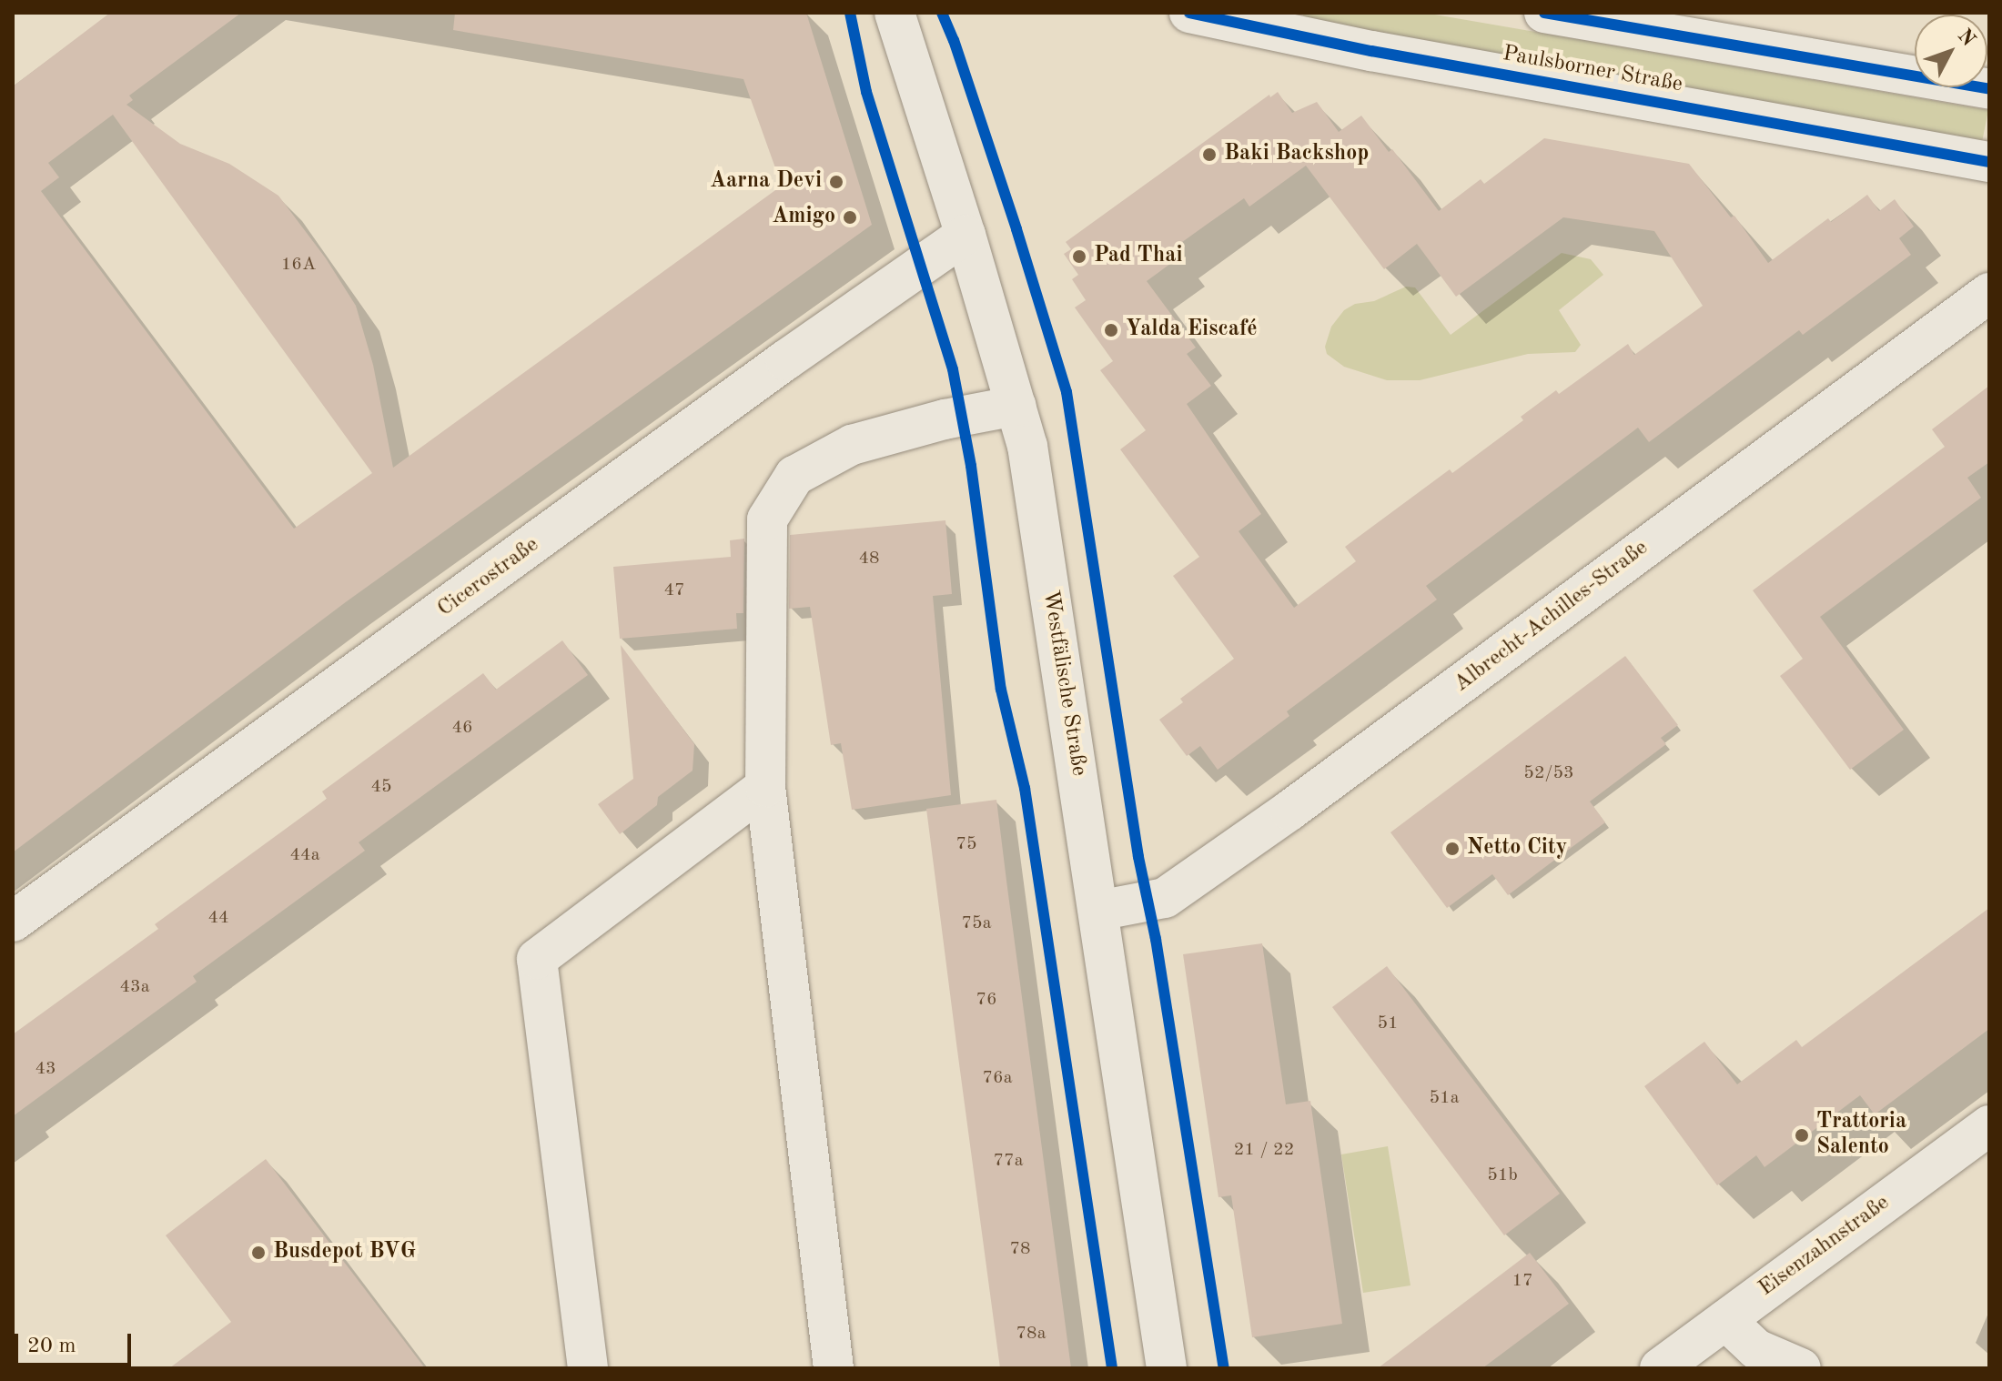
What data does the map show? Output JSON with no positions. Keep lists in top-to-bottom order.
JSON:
{
  "streets": {
    "street": [
      "Paulsborner Straße",
      "Cicerostraße",
      "Albrecht-Achilles-Straße",
      "Westfälische Straße",
      "Eisenzahnstraße"
    ]
  },
  "crossings": [
    ["Cicerostraße", "Westfälische Straße"],
    ["Albrecht-Achilles-Straße", "Westfälische Straße"]
  ],
  "places": [
    "Baki Backshop",
    "Aarna Devi",
    "Amigo",
    "Pad Thai",
    "Yalda Eiscafé",
    "Netto City",
    "Trattoria Salento",
    "Busdepot BVG"
  ],
  "house_numbers": [
    "16A",
    "48",
    "47",
    "46",
    "52/53",
    "45",
    "75",
    "44a",
    "44",
    "75a",
    "43a",
    "76",
    "51",
    "43",
    "76a",
    "51a",
    "21 / 22",
    "77a",
    "51b",
    "78",
    "17",
    "78a"
  ],
  "scale_bar": "20 m",
  "north": "top right"
}
